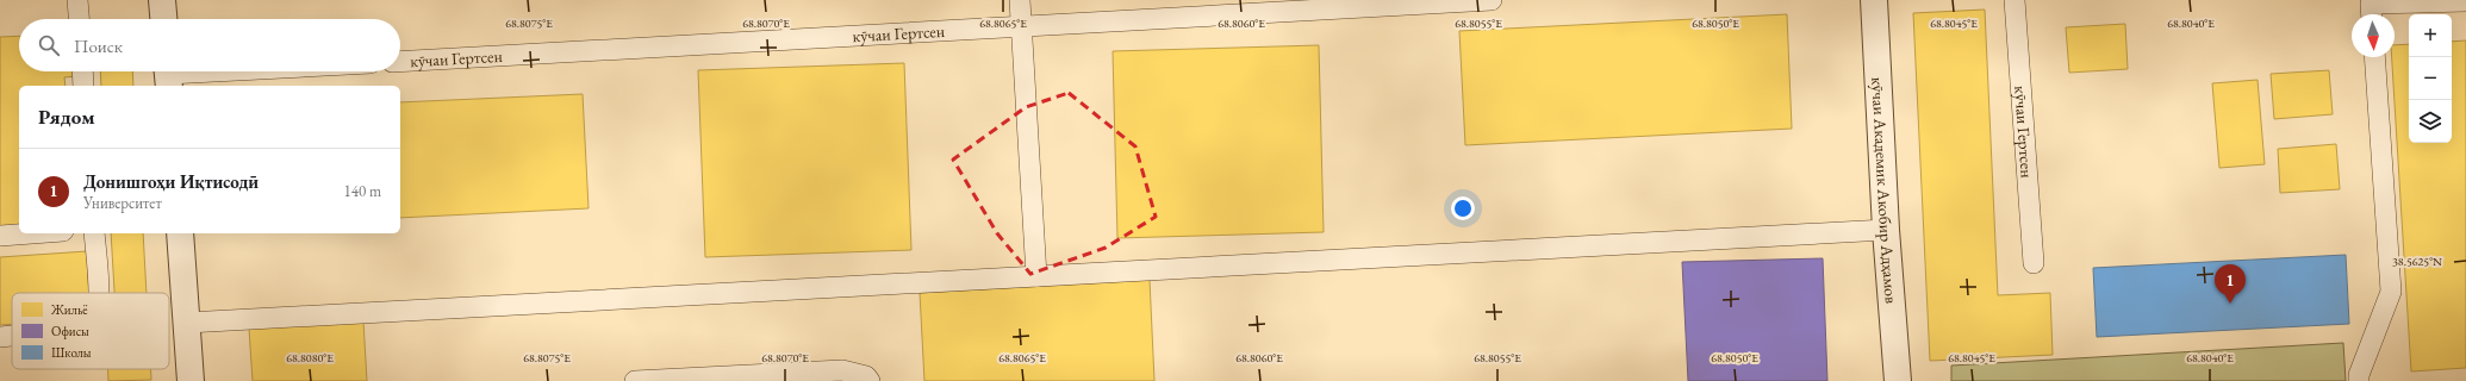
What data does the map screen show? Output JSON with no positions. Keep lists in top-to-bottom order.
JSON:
{
  "streets": {
    "street": ["кӯчаи Академик Акобир Адҳамов"],
    "lane": ["кӯчаи Гертсен"]
  },
  "legend": ["Жильё", "Офисы", "Школы"],
  "north": "bottom",
  "page": {
    "map_buttons": ["+", "−"],
    "search": "Поиск",
    "heading": "Рядом",
    "list": [
      {
        "mark": "1",
        "name": "Донишгоҳи Иқтисодӣ",
        "note": "Университет",
        "value": "140 m"
      }
    ],
    "pins": "1"
  },
  "coordinates": [
    "68.8075°E",
    "68.8070°E",
    "68.8065°E",
    "68.8060°E",
    "68.8055°E",
    "68.8050°E",
    "68.8045°E",
    "68.8040°E",
    "38.5625°N",
    "68.8080°E"
  ]
}
